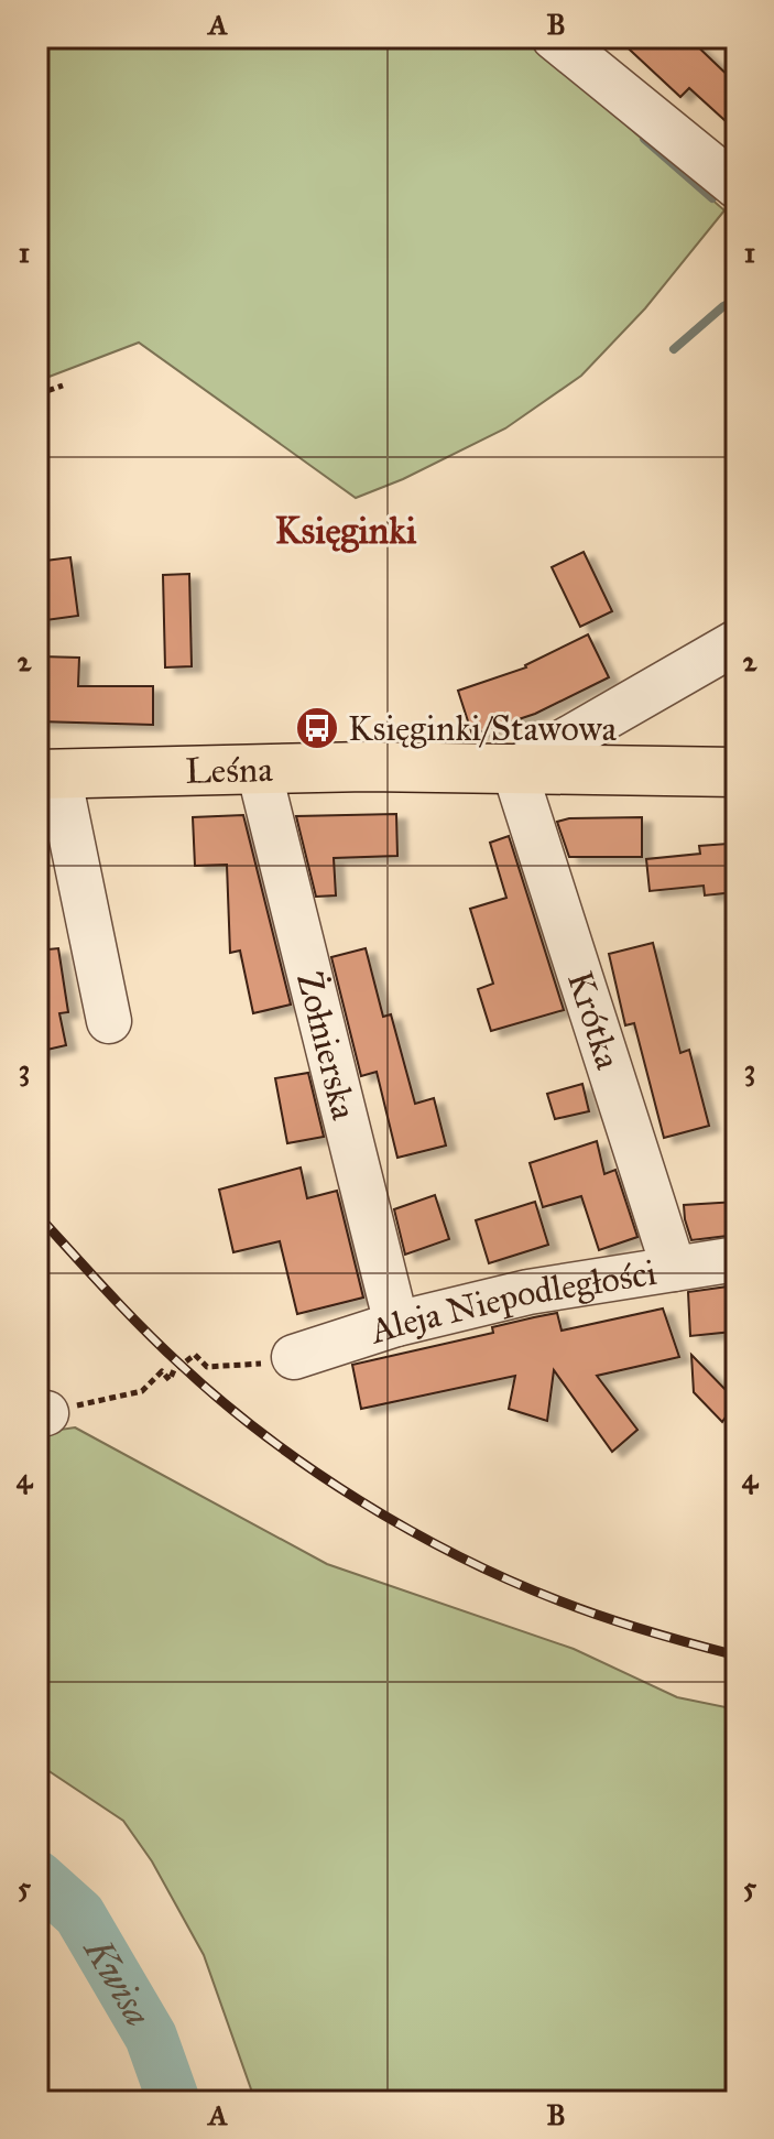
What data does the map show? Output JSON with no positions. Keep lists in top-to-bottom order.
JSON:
{
  "streets": {
    "main road": ["Leśna"],
    "street": ["Krótka", "Żołnierska", "Aleja Niepodległości"]
  },
  "crossings": [
    ["Leśna", "Krótka"],
    ["Leśna", "Żołnierska"],
    ["Krótka", "Aleja Niepodległości"],
    ["Żołnierska", "Aleja Niepodległości"]
  ],
  "districts": ["Księginki"],
  "water": ["Kwisa"],
  "places": {
    "bus stop": ["Księginki/Stawowa"]
  },
  "grid": {
    "columns": ["A", "B"],
    "rows": [
      "1",
      "2",
      "3",
      "4",
      "5"
    ]
  }
}
